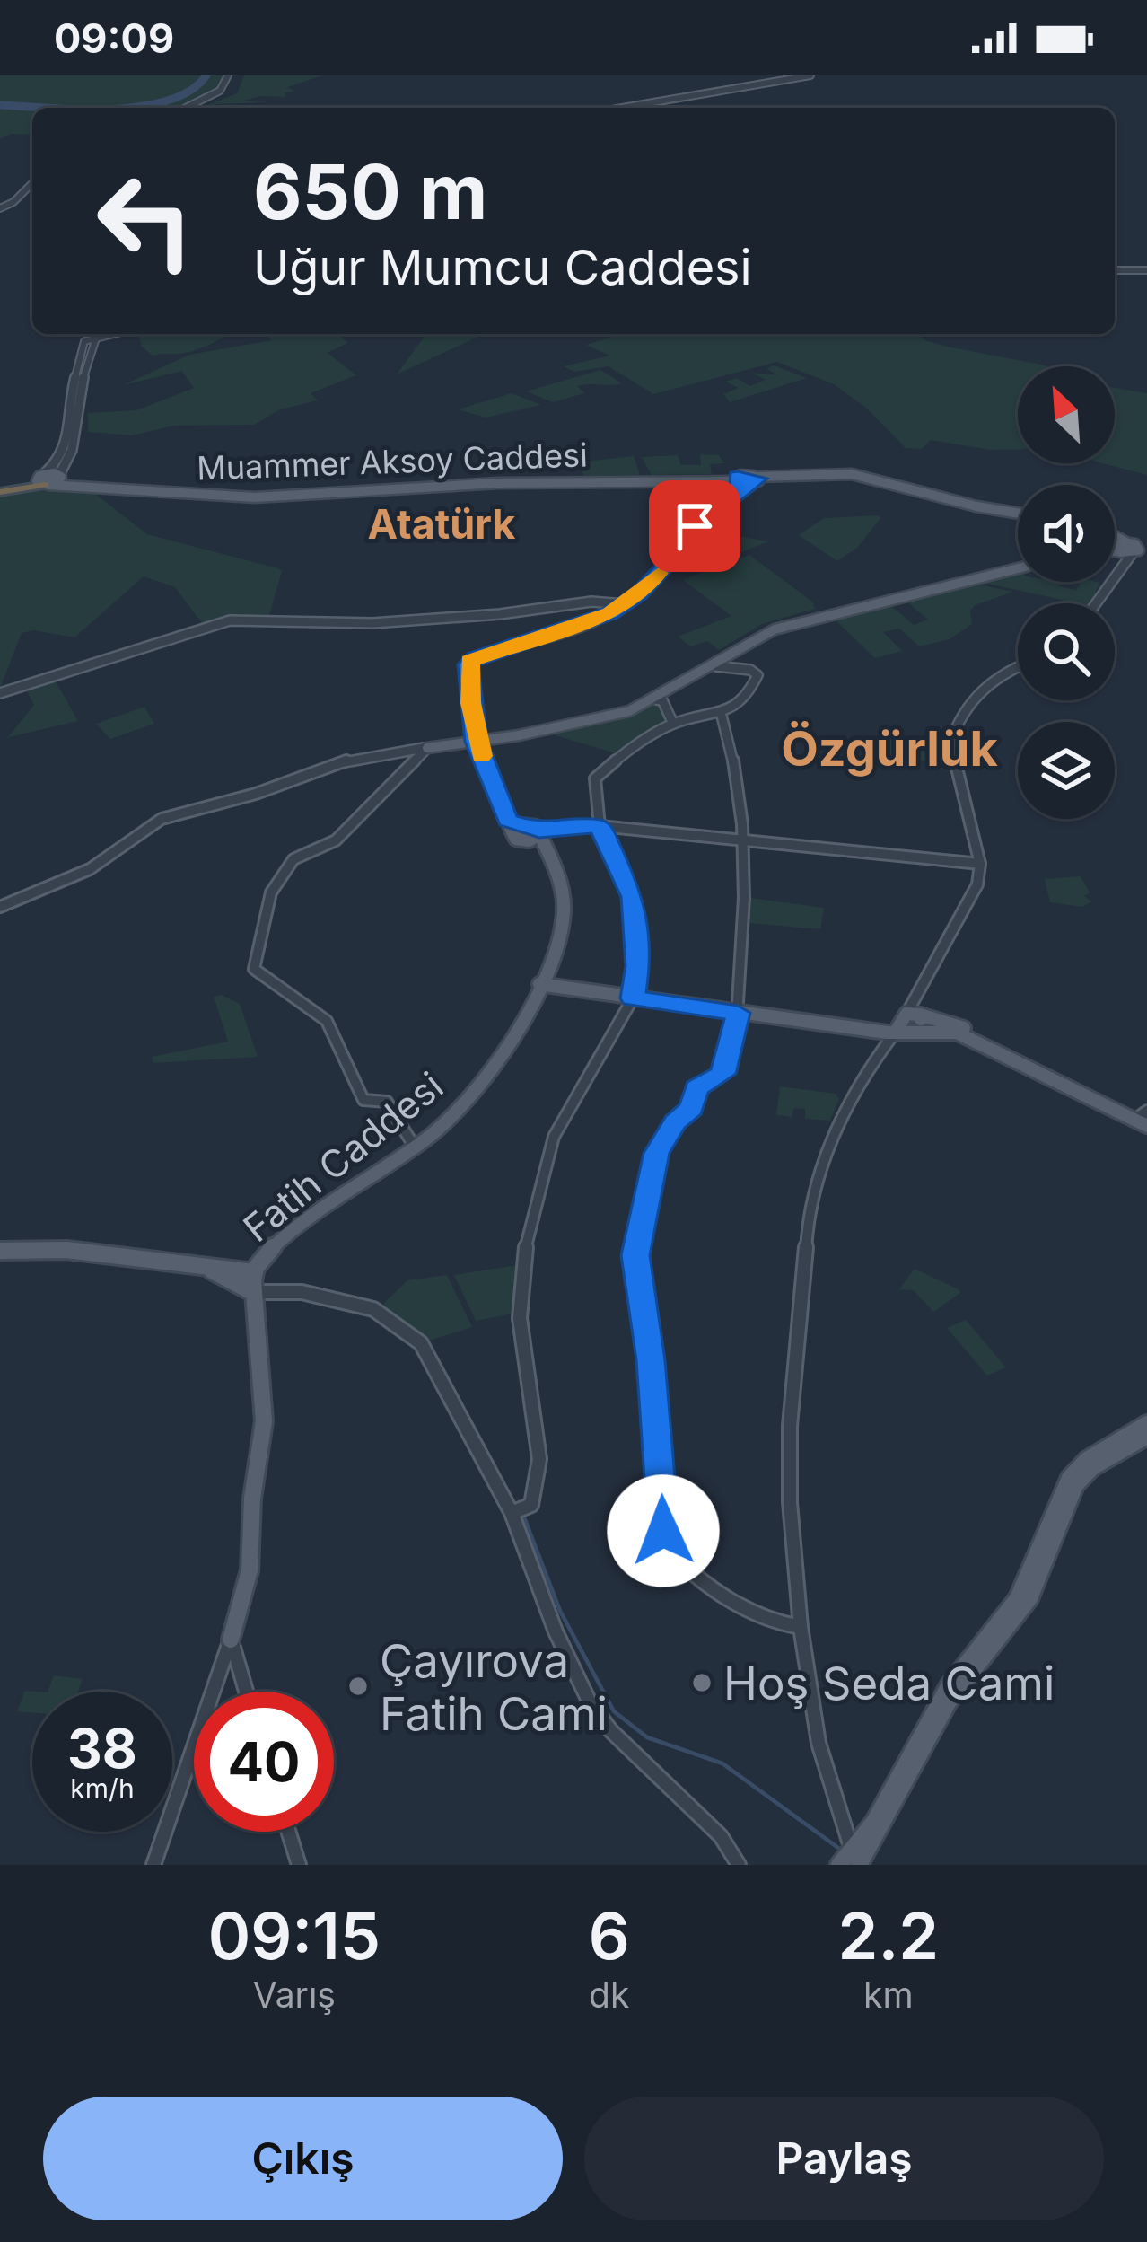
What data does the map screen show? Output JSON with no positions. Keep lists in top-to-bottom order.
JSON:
{
  "streets": {
    "main road": ["Muammer Aksoy Caddesi", "Fatih Caddesi"]
  },
  "districts": ["Atatürk", "Özgürlük"],
  "places": ["Hoş Seda Cami", "Çayırova Fatih Cami"],
  "north": "top left",
  "page": {
    "status": "09:09",
    "turn": ["650 m", "Uğur Mumcu Caddesi"],
    "speed": "38 km/h",
    "limit": "40",
    "eta": [
      "09:15",
      "Varış",
      "6",
      "dk",
      "2.2",
      "km"
    ],
    "buttons": ["Çıkış", "Paylaş"]
  }
}
